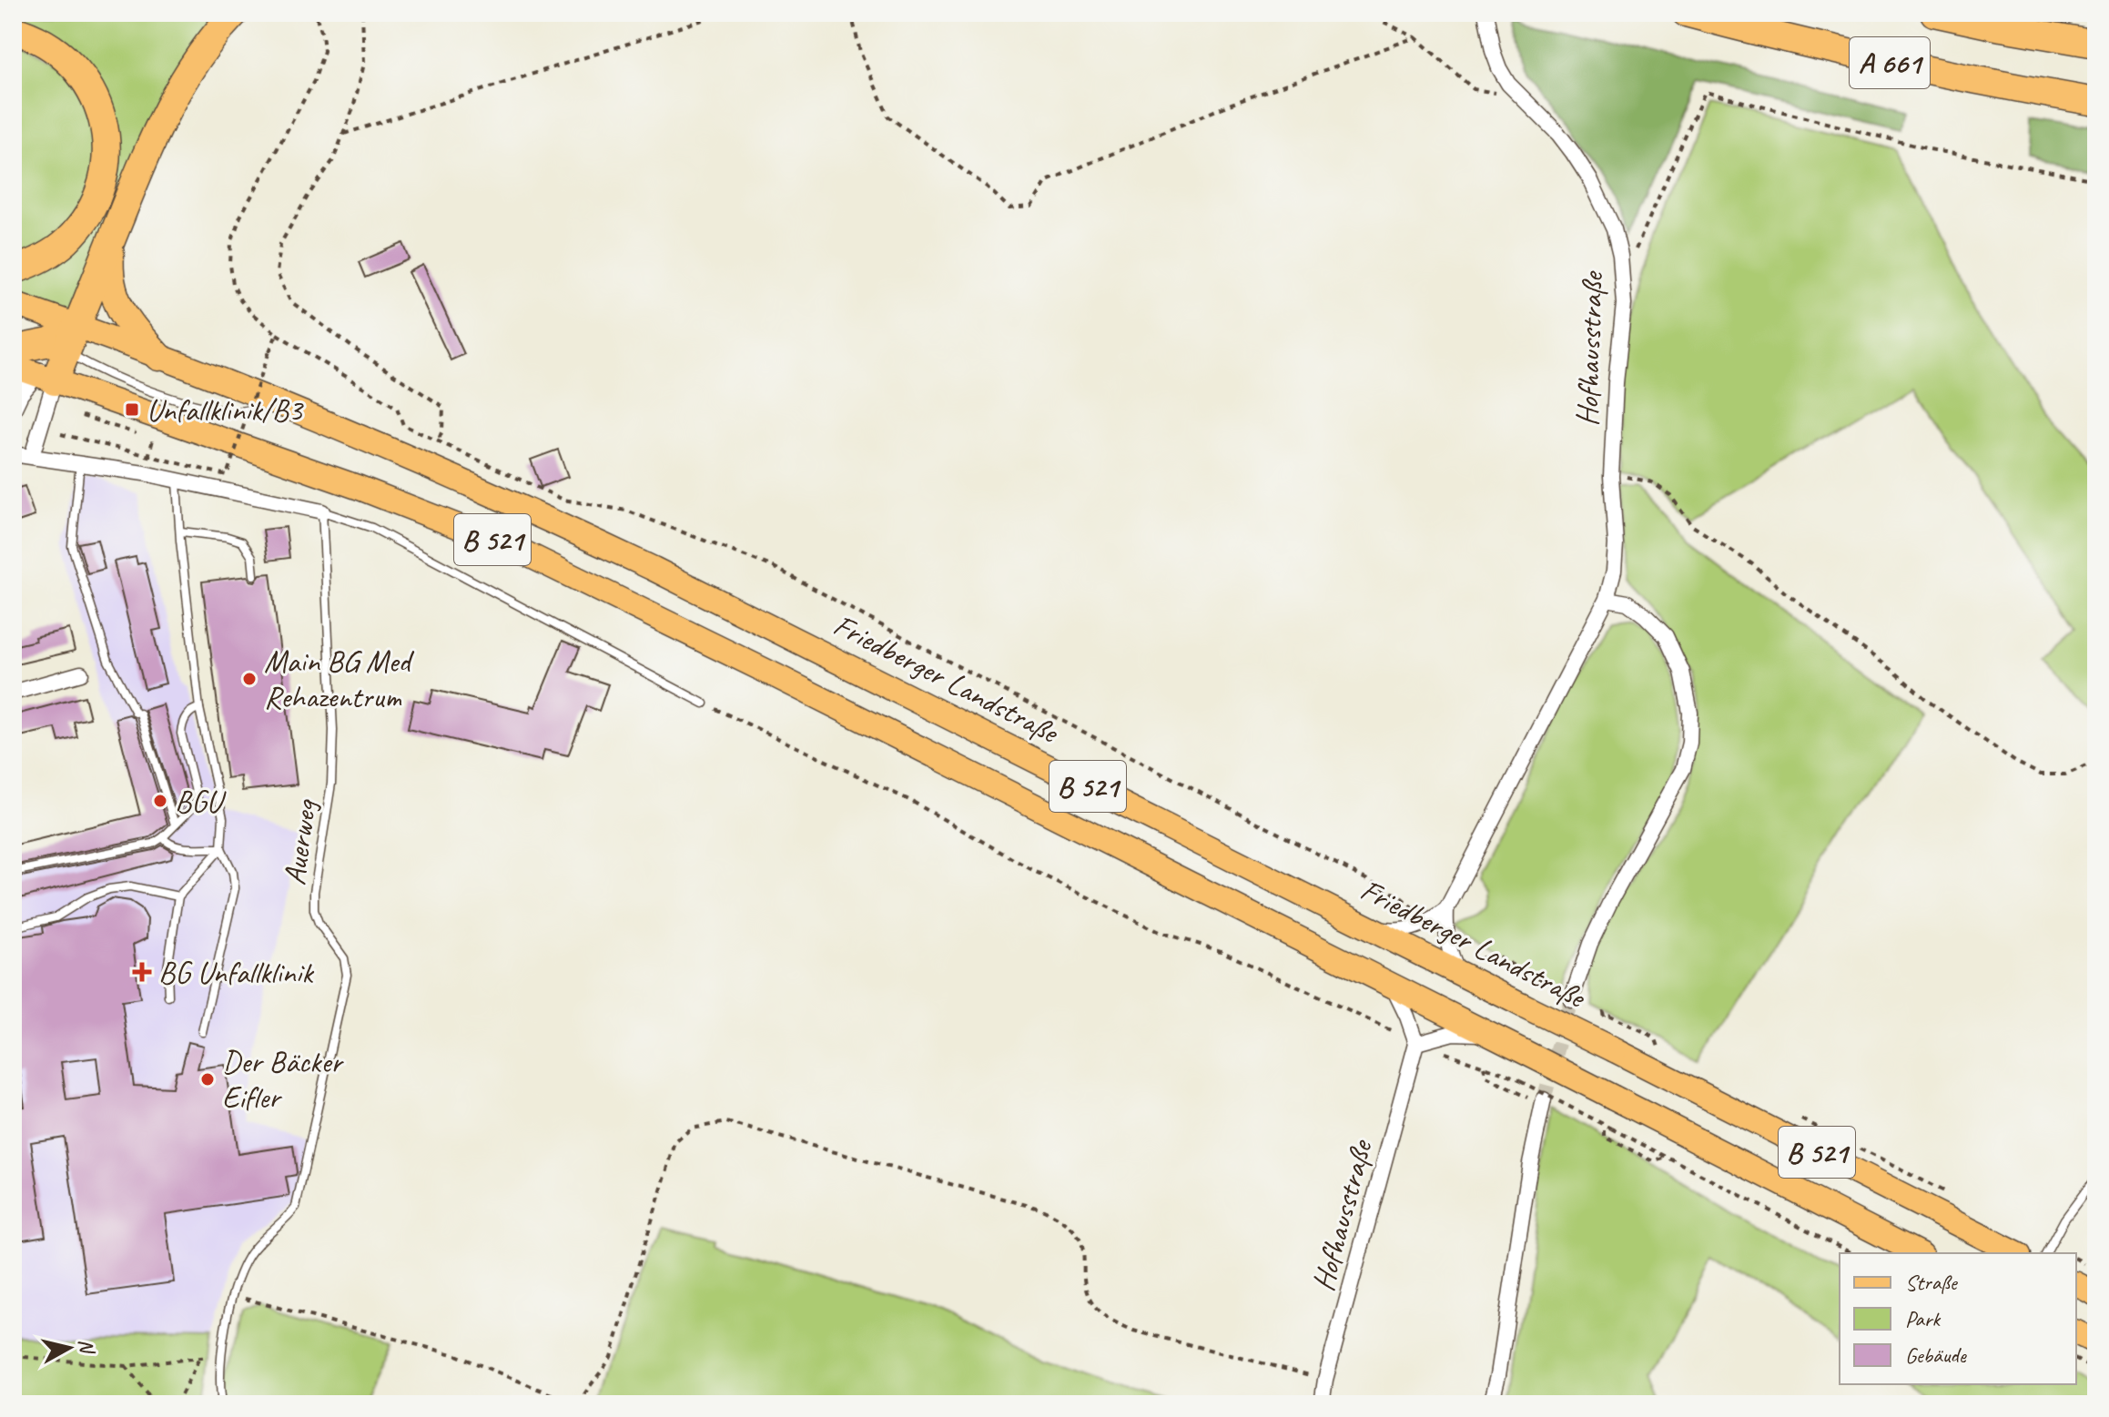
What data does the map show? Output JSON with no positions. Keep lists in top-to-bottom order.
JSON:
{
  "streets": {
    "highway": ["A 661"],
    "main road": ["B 521", "Friedberger Landstraße"],
    "street": ["Hofhausstraße"],
    "lane": ["Auerweg"]
  },
  "crossings": [
    ["Hofhausstraße", "Friedberger Landstraße"],
    ["B 521", "Friedberger Landstraße"]
  ],
  "places": {
    "transit": ["Unfallklinik/B3"],
    "other": ["Main BG Med Rehazentrum", "BGU", "Der Bäcker Eifler"],
    "health": ["BG Unfallklinik"]
  },
  "legend": ["Straße", "Park", "Gebäude"],
  "north": "right"
}
